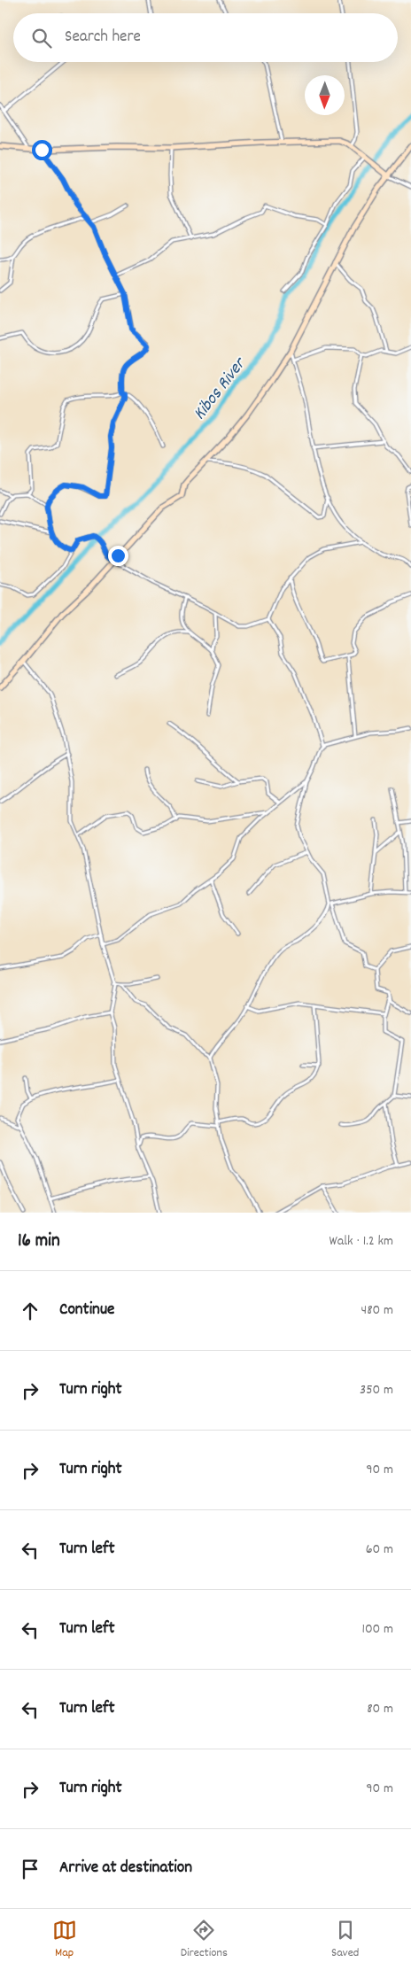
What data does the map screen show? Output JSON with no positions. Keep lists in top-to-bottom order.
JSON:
{
  "water": ["Kibos River"],
  "north": "bottom",
  "page": {
    "search": "Search here",
    "heading": ["16 min", "Walk · 1.2 km"],
    "list": [
      ["Continue", "480 m"],
      ["Turn right", "350 m"],
      ["Turn right", "90 m"],
      ["Turn left", "60 m"],
      ["Turn left", "100 m"],
      ["Turn left", "80 m"],
      ["Turn right", "90 m"],
      "Arrive at destination"
    ],
    "nav": ["Map", "Directions", "Saved"]
  }
}
